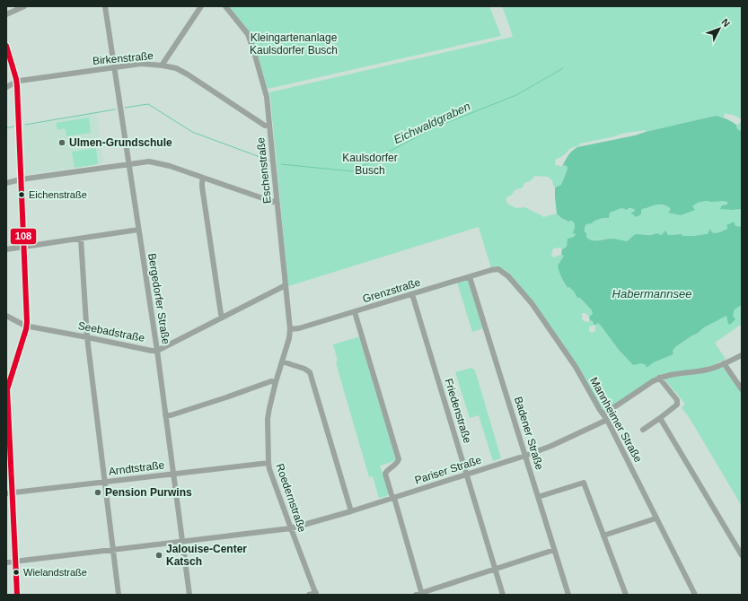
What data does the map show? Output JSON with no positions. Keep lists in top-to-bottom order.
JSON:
{
  "streets": {
    "street": [
      "Birkenstraße",
      "Eschenstraße",
      "Grenzstraße",
      "Bergedorfer Straße",
      "Seebadstraße",
      "Friedenstraße",
      "Mannheimer Straße",
      "Badener Straße",
      "Arndtstraße",
      "Pariser Straße",
      "Roedernstraße"
    ]
  },
  "crossings": [
    ["Birkenstraße", "Eschenstraße"],
    ["Birkenstraße", "Bergedorfer Straße"],
    ["Eschenstraße", "Grenzstraße"],
    ["Eschenstraße", "Seebadstraße"],
    ["Eschenstraße", "Roedernstraße"],
    ["Grenzstraße", "Friedenstraße"],
    ["Grenzstraße", "Mannheimer Straße"],
    ["Grenzstraße", "Badener Straße"],
    ["Bergedorfer Straße", "Seebadstraße"],
    ["Bergedorfer Straße", "Arndtstraße"],
    ["Friedenstraße", "Pariser Straße"],
    ["Mannheimer Straße", "Pariser Straße"],
    ["Badener Straße", "Pariser Straße"],
    ["Arndtstraße", "Roedernstraße"],
    ["Pariser Straße", "Roedernstraße"]
  ],
  "water": ["Eichwaldgraben", "Habermannsee"],
  "parks": ["Kleingartenanlage Kaulsdorfer Busch", "Kaulsdorfer Busch"],
  "places": [
    "Ulmen-Grundschule",
    "Eichenstraße",
    "Pension Purwins",
    "Jalouise-Center Katsch",
    "Wielandstraße"
  ],
  "lines": ["transit line 108"],
  "north": "top right"
}
